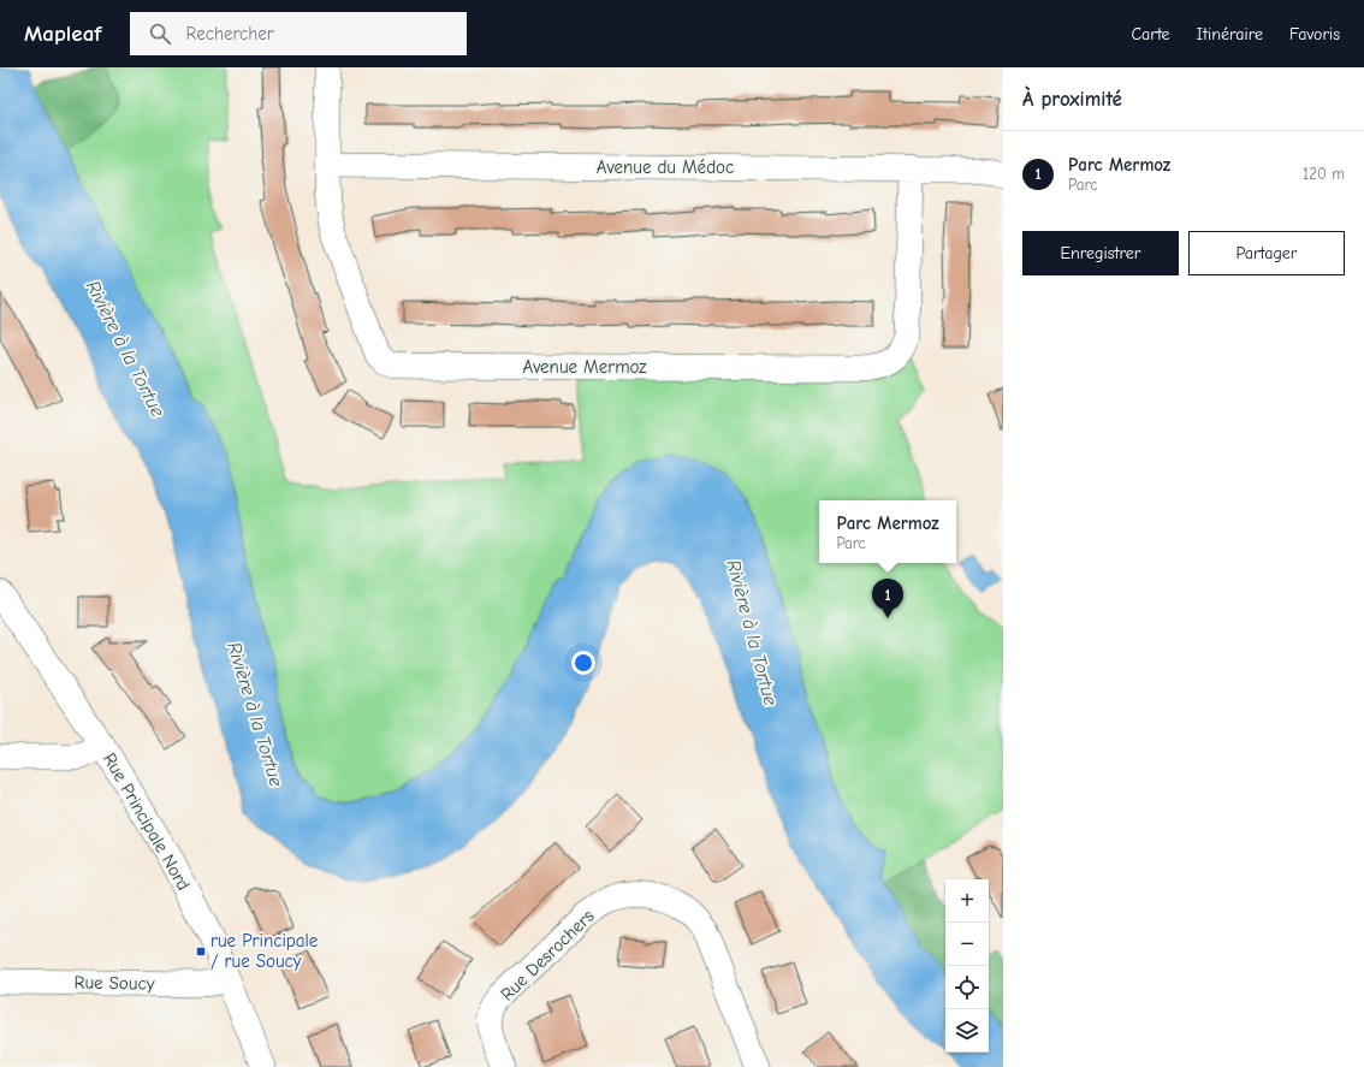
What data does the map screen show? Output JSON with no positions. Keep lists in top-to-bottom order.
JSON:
{
  "streets": {
    "street": [
      "Avenue du Médoc",
      "Avenue Mermoz",
      "Rue Principale Nord",
      "Rue Desrochers",
      "Rue Soucy"
    ]
  },
  "crossings": [
    ["Avenue du Médoc", "Avenue Mermoz"],
    ["Rue Principale Nord", "Rue Soucy"]
  ],
  "water": ["Rivière à la Tortue"],
  "places": {
    "transit": ["rue Principale / rue Soucy"]
  },
  "page": {
    "header": "Mapleaf",
    "search": "Rechercher",
    "nav": ["Carte", "Itinéraire", "Favoris"],
    "heading": "À proximité",
    "list": [
      {
        "mark": "1",
        "name": "Parc Mermoz",
        "note": "Parc",
        "value": "120 m"
      }
    ],
    "buttons": ["Enregistrer", "Partager"],
    "popup": ["Parc Mermoz", "Parc"],
    "pins": "1",
    "map_buttons": ["+", "−"]
  }
}
